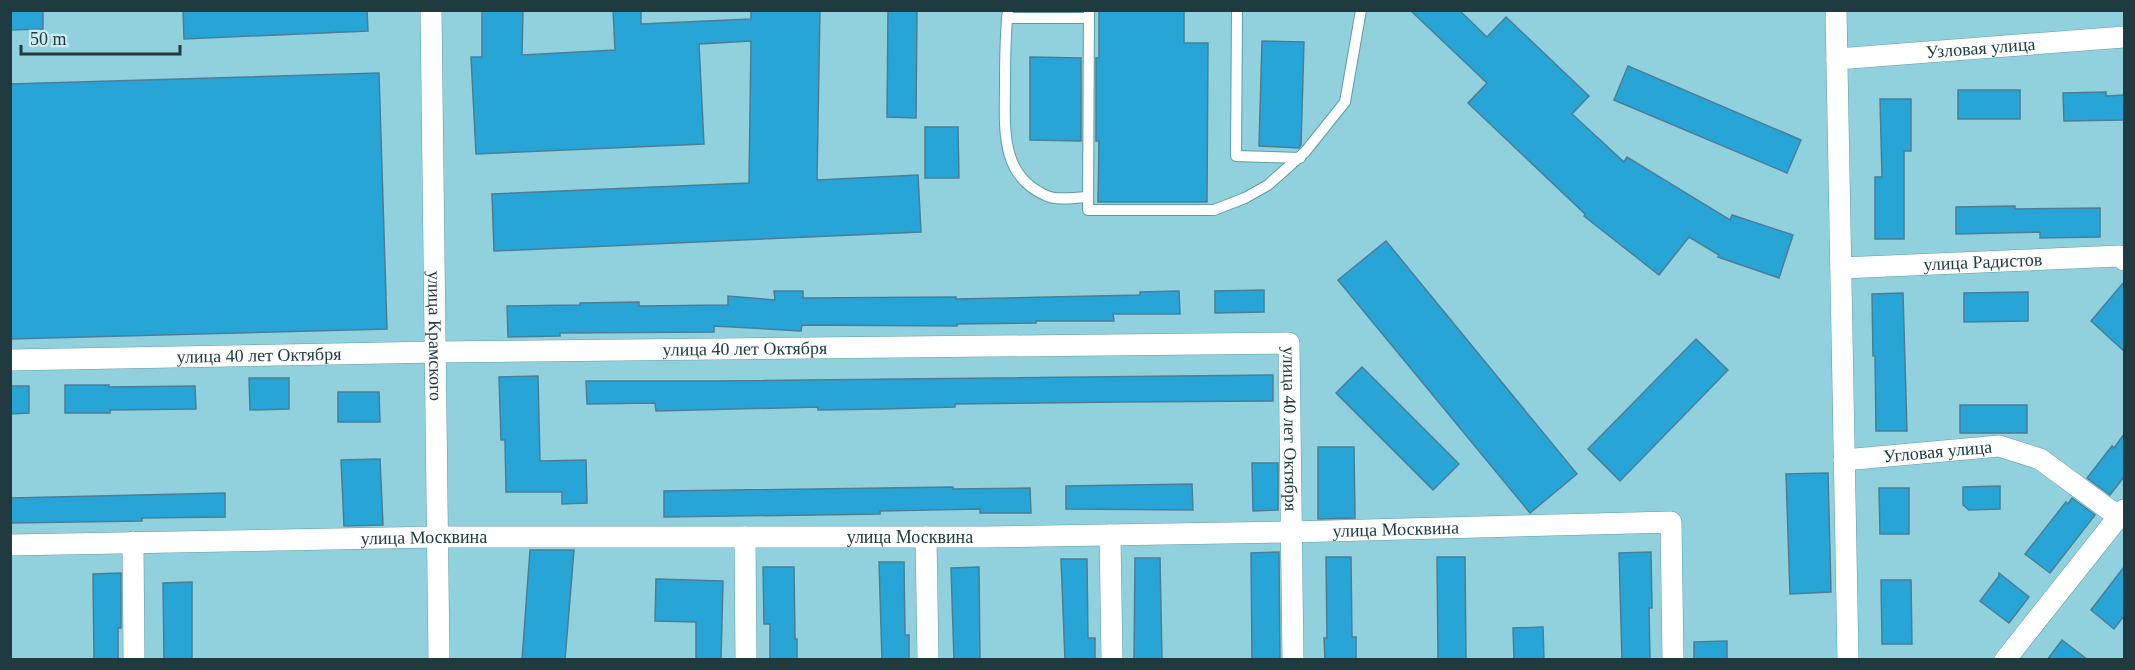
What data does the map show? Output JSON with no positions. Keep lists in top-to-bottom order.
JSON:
{
  "streets": {
    "street": [
      "Узловая улица",
      "улица Радистов",
      "улица Крамского",
      "улица 40 лет Октября",
      "Угловая улица",
      "улица Москвина"
    ]
  },
  "crossings": [
    ["улица Крамского", "улица 40 лет Октября"],
    ["улица Крамского", "улица Москвина"],
    ["улица 40 лет Октября", "улица Москвина"]
  ],
  "scale_bar": "50 m"
}
